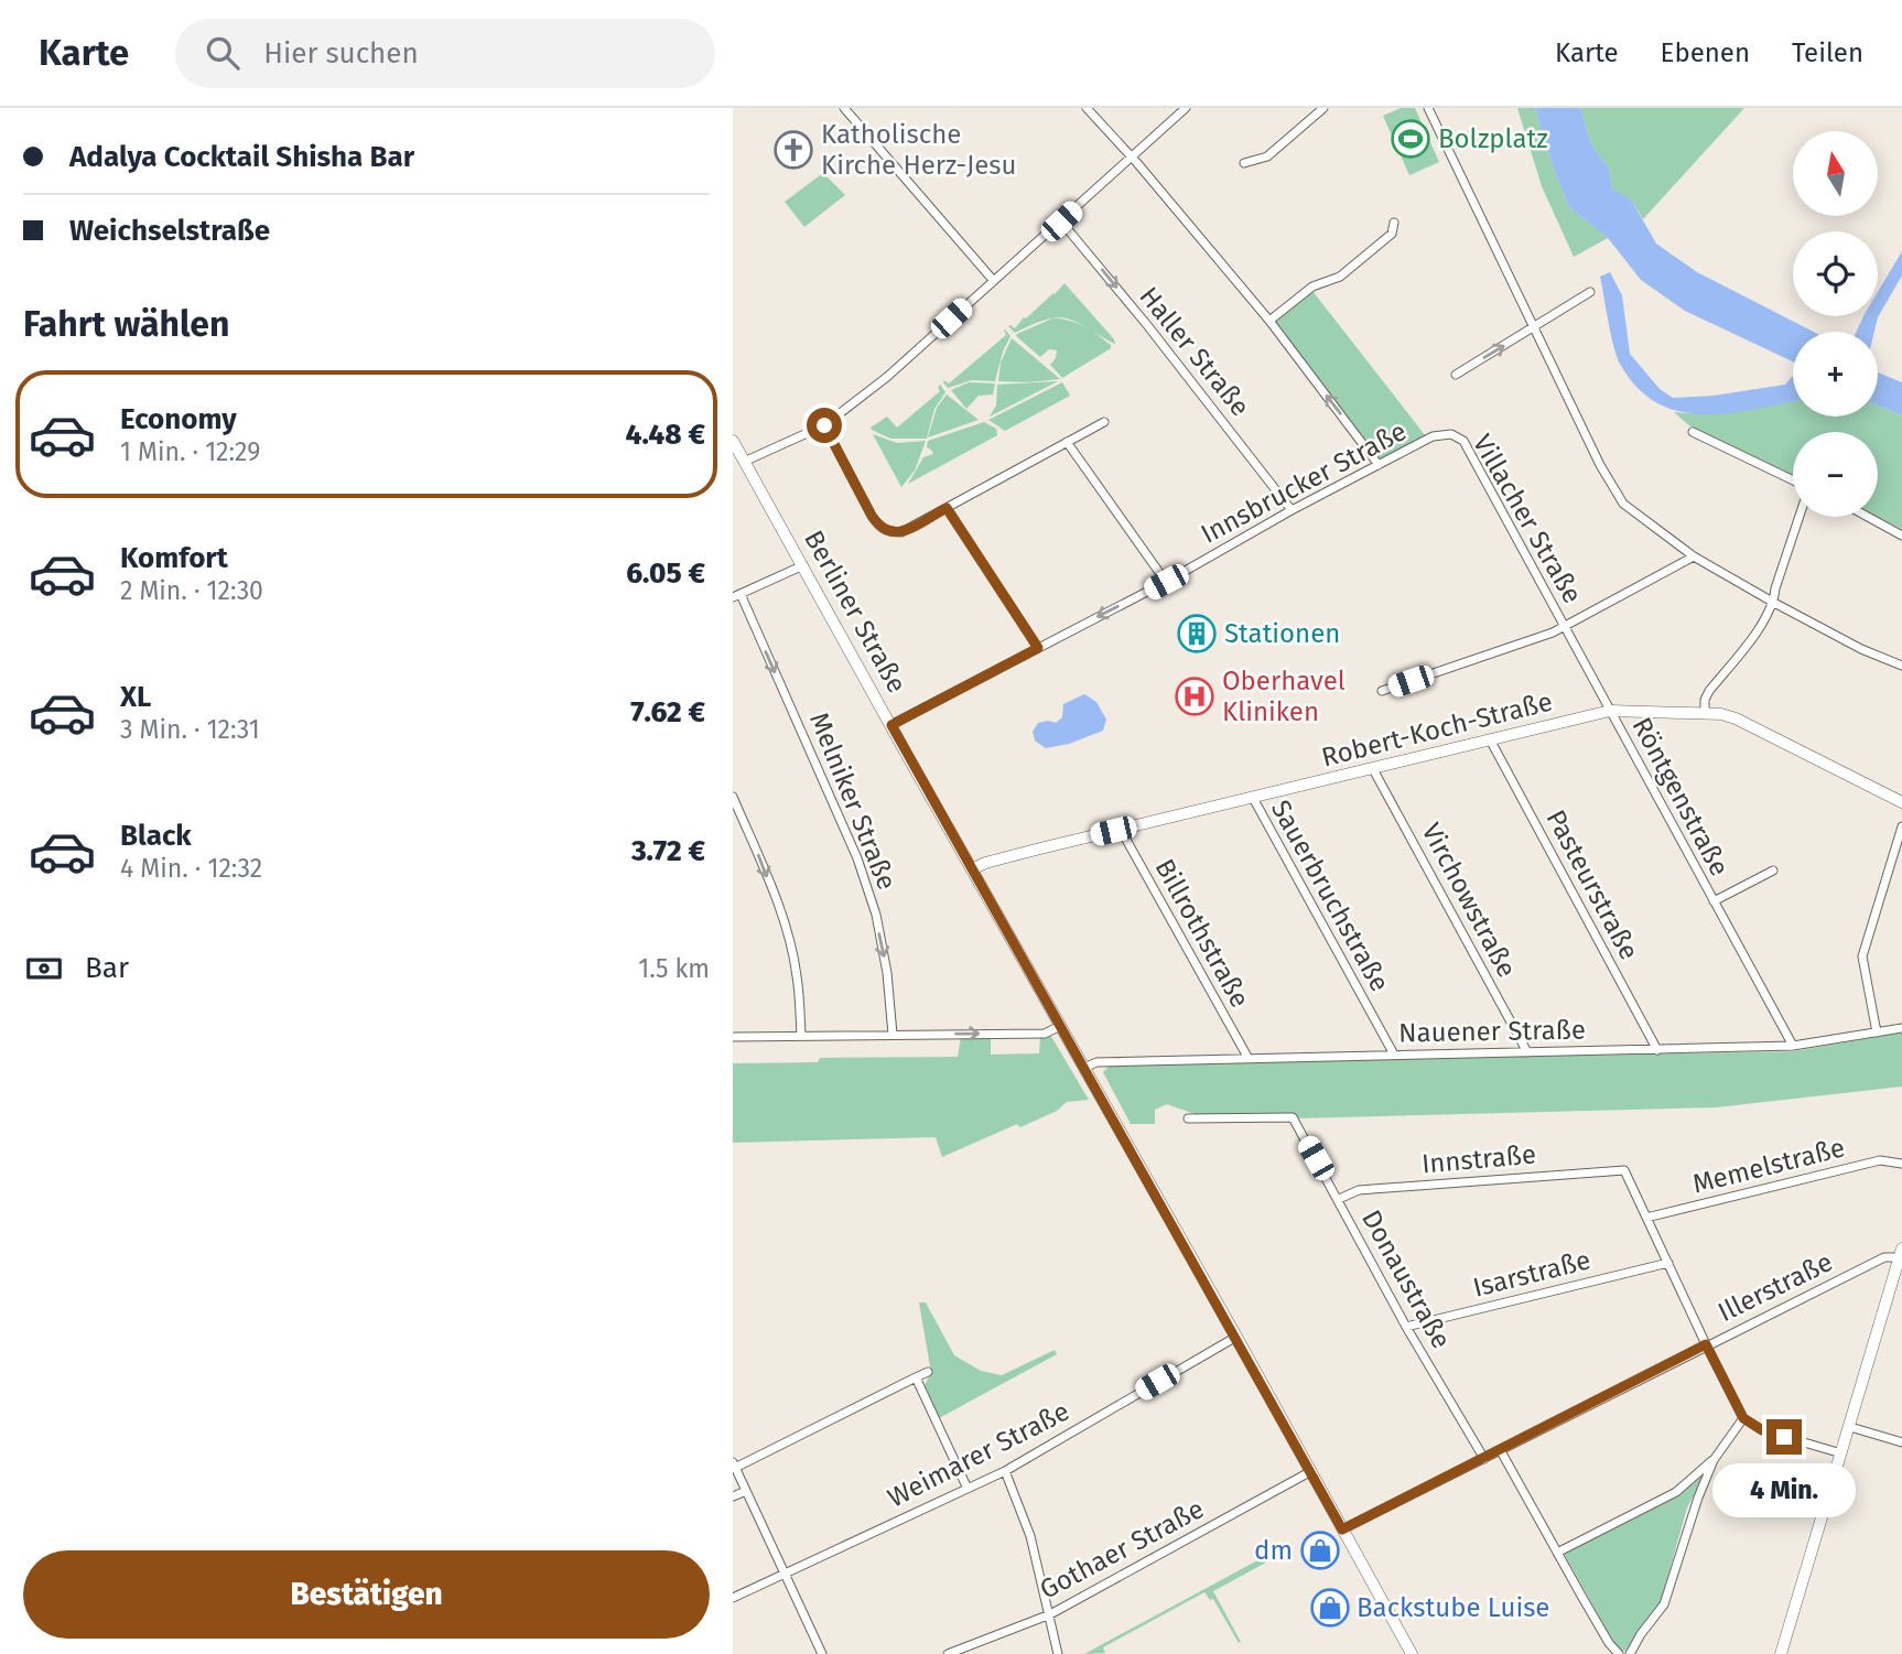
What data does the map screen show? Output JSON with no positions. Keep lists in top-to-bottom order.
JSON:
{
  "streets": {
    "main road": ["Berliner Straße", "Robert-Koch-Straße"],
    "street": [
      "Haller Straße",
      "Innsbrucker Straße",
      "Villacher Straße",
      "Röntgenstraße",
      "Melniker Straße",
      "Pasteurstraße",
      "Sauerbruchstraße",
      "Virchowstraße",
      "Billrothstraße",
      "Nauener Straße",
      "Innstraße",
      "Memelstraße",
      "Isarstraße",
      "Donaustraße",
      "Illerstraße",
      "Weimarer Straße",
      "Gothaer Straße"
    ]
  },
  "crossings": [
    ["Haller Straße", "Innsbrucker Straße"],
    ["Innsbrucker Straße", "Villacher Straße"],
    ["Innsbrucker Straße", "Berliner Straße"],
    ["Villacher Straße", "Robert-Koch-Straße"],
    ["Villacher Straße", "Röntgenstraße"],
    ["Berliner Straße", "Robert-Koch-Straße"],
    ["Berliner Straße", "Nauener Straße"],
    ["Berliner Straße", "Illerstraße"],
    ["Berliner Straße", "Weimarer Straße"],
    ["Berliner Straße", "Gothaer Straße"],
    ["Robert-Koch-Straße", "Röntgenstraße"],
    ["Robert-Koch-Straße", "Pasteurstraße"],
    ["Robert-Koch-Straße", "Sauerbruchstraße"],
    ["Robert-Koch-Straße", "Virchowstraße"],
    ["Robert-Koch-Straße", "Billrothstraße"],
    ["Röntgenstraße", "Nauener Straße"],
    ["Pasteurstraße", "Nauener Straße"],
    ["Sauerbruchstraße", "Nauener Straße"],
    ["Virchowstraße", "Nauener Straße"],
    ["Billrothstraße", "Nauener Straße"],
    ["Innstraße", "Memelstraße"],
    ["Innstraße", "Donaustraße"],
    ["Isarstraße", "Donaustraße"],
    ["Donaustraße", "Illerstraße"]
  ],
  "one_way": ["Haller Straße", "Melniker Straße"],
  "places": {
    "sports": ["Bolzplatz"],
    "church": ["Katholische Kirche Herz-Jesu"],
    "building": ["Stationen"],
    "hospital": ["Oberhavel Kliniken"],
    "shop": ["dm", "Backstube Luise"]
  },
  "north": "top",
  "page": {
    "header": "Karte",
    "search": "Hier suchen",
    "nav": ["Karte", "Ebenen", "Teilen"],
    "banner": ["Adalya Cocktail Shisha Bar", "Weichselstraße"],
    "map_buttons": ["+", "−"],
    "heading": "Fahrt wählen",
    "list": [
      {
        "name": "Economy",
        "note": "1 Min. · 12:29",
        "value": "4.48 €"
      },
      {
        "name": "Komfort",
        "note": "2 Min. · 12:30",
        "value": "6.05 €"
      },
      {
        "name": "XL",
        "note": "3 Min. · 12:31",
        "value": "7.62 €"
      },
      {
        "name": "Black",
        "note": "4 Min. · 12:32",
        "value": "3.72 €"
      }
    ],
    "pay": ["Bar", "1.5 km"],
    "bubble": "4 Min.",
    "buttons": "Bestätigen"
  }
}
